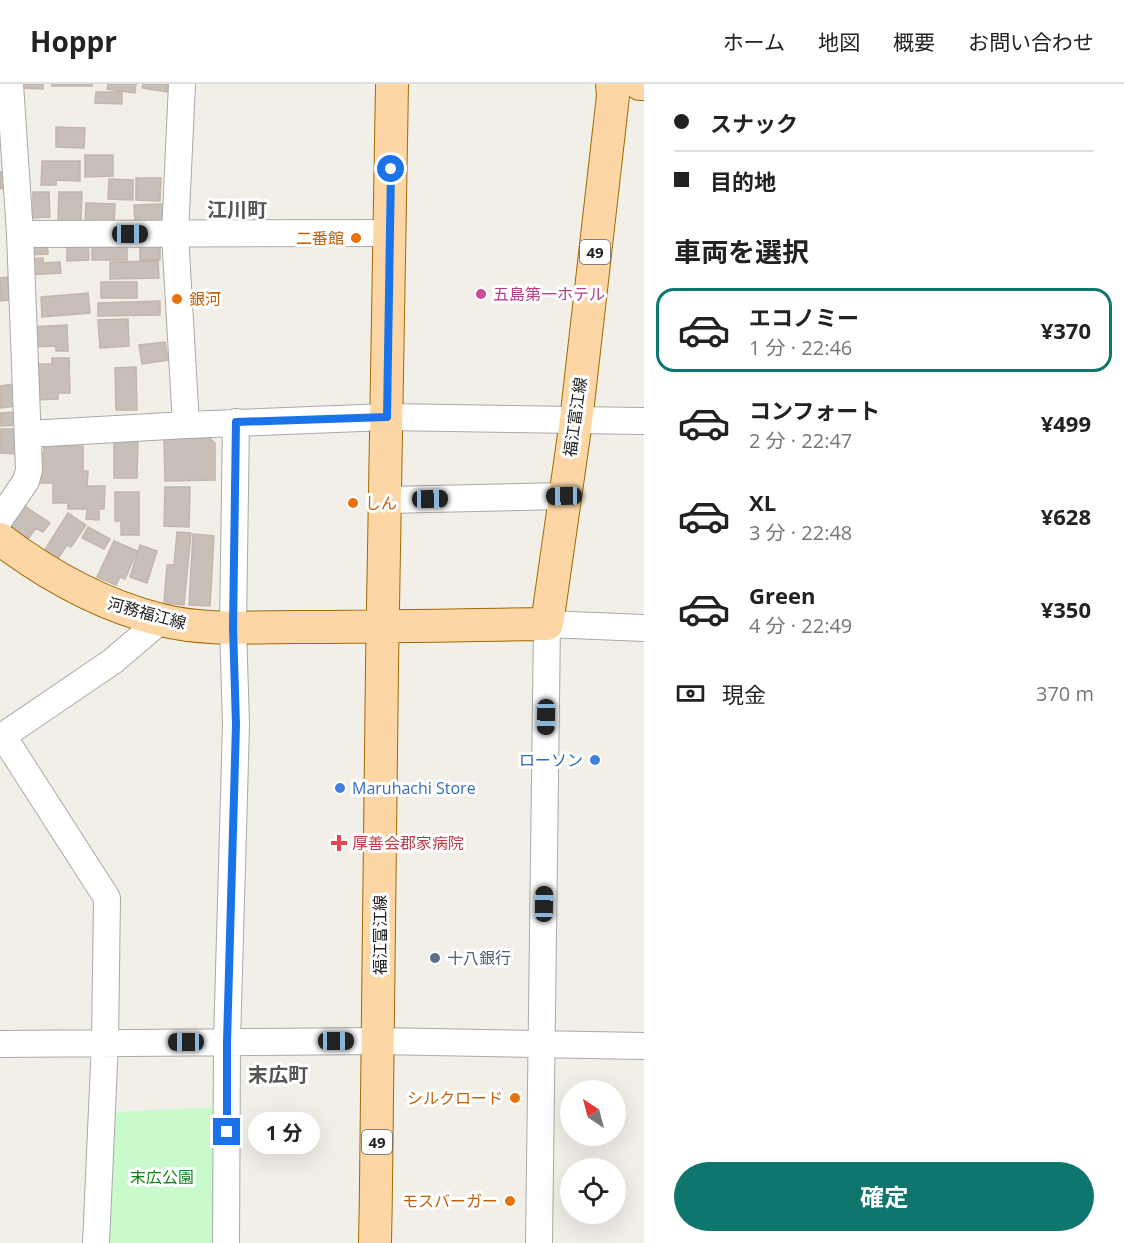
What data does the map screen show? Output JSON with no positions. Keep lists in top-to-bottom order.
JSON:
{
  "streets": {
    "main road": ["49", "福江富江線", "河務福江線"]
  },
  "crossings": [
    ["福江富江線", "河務福江線"]
  ],
  "districts": ["江川町", "末広町"],
  "parks": ["末広公園"],
  "places": {
    "other": [
      "二番館",
      "五島第一ホテル",
      "銀河",
      "しん",
      "ローソン",
      "Maruhachi Store",
      "十八銀行",
      "シルクロード",
      "モスバーガー"
    ],
    "health": ["厚善会郡家病院"]
  },
  "north": "top left",
  "page": {
    "header": "Hoppr",
    "nav": [
      "ホーム",
      "地図",
      "概要",
      "お問い合わせ"
    ],
    "banner": ["スナック", "目的地"],
    "heading": "車両を選択",
    "list": [
      {
        "name": "エコノミー",
        "note": "1 分 · 22:46",
        "value": "¥370"
      },
      {
        "name": "コンフォート",
        "note": "2 分 · 22:47",
        "value": "¥499"
      },
      {
        "name": "XL",
        "note": "3 分 · 22:48",
        "value": "¥628"
      },
      {
        "name": "Green",
        "note": "4 分 · 22:49",
        "value": "¥350"
      }
    ],
    "pay": ["現金", "370 m"],
    "bubble": "1 分",
    "buttons": "確定"
  }
}
